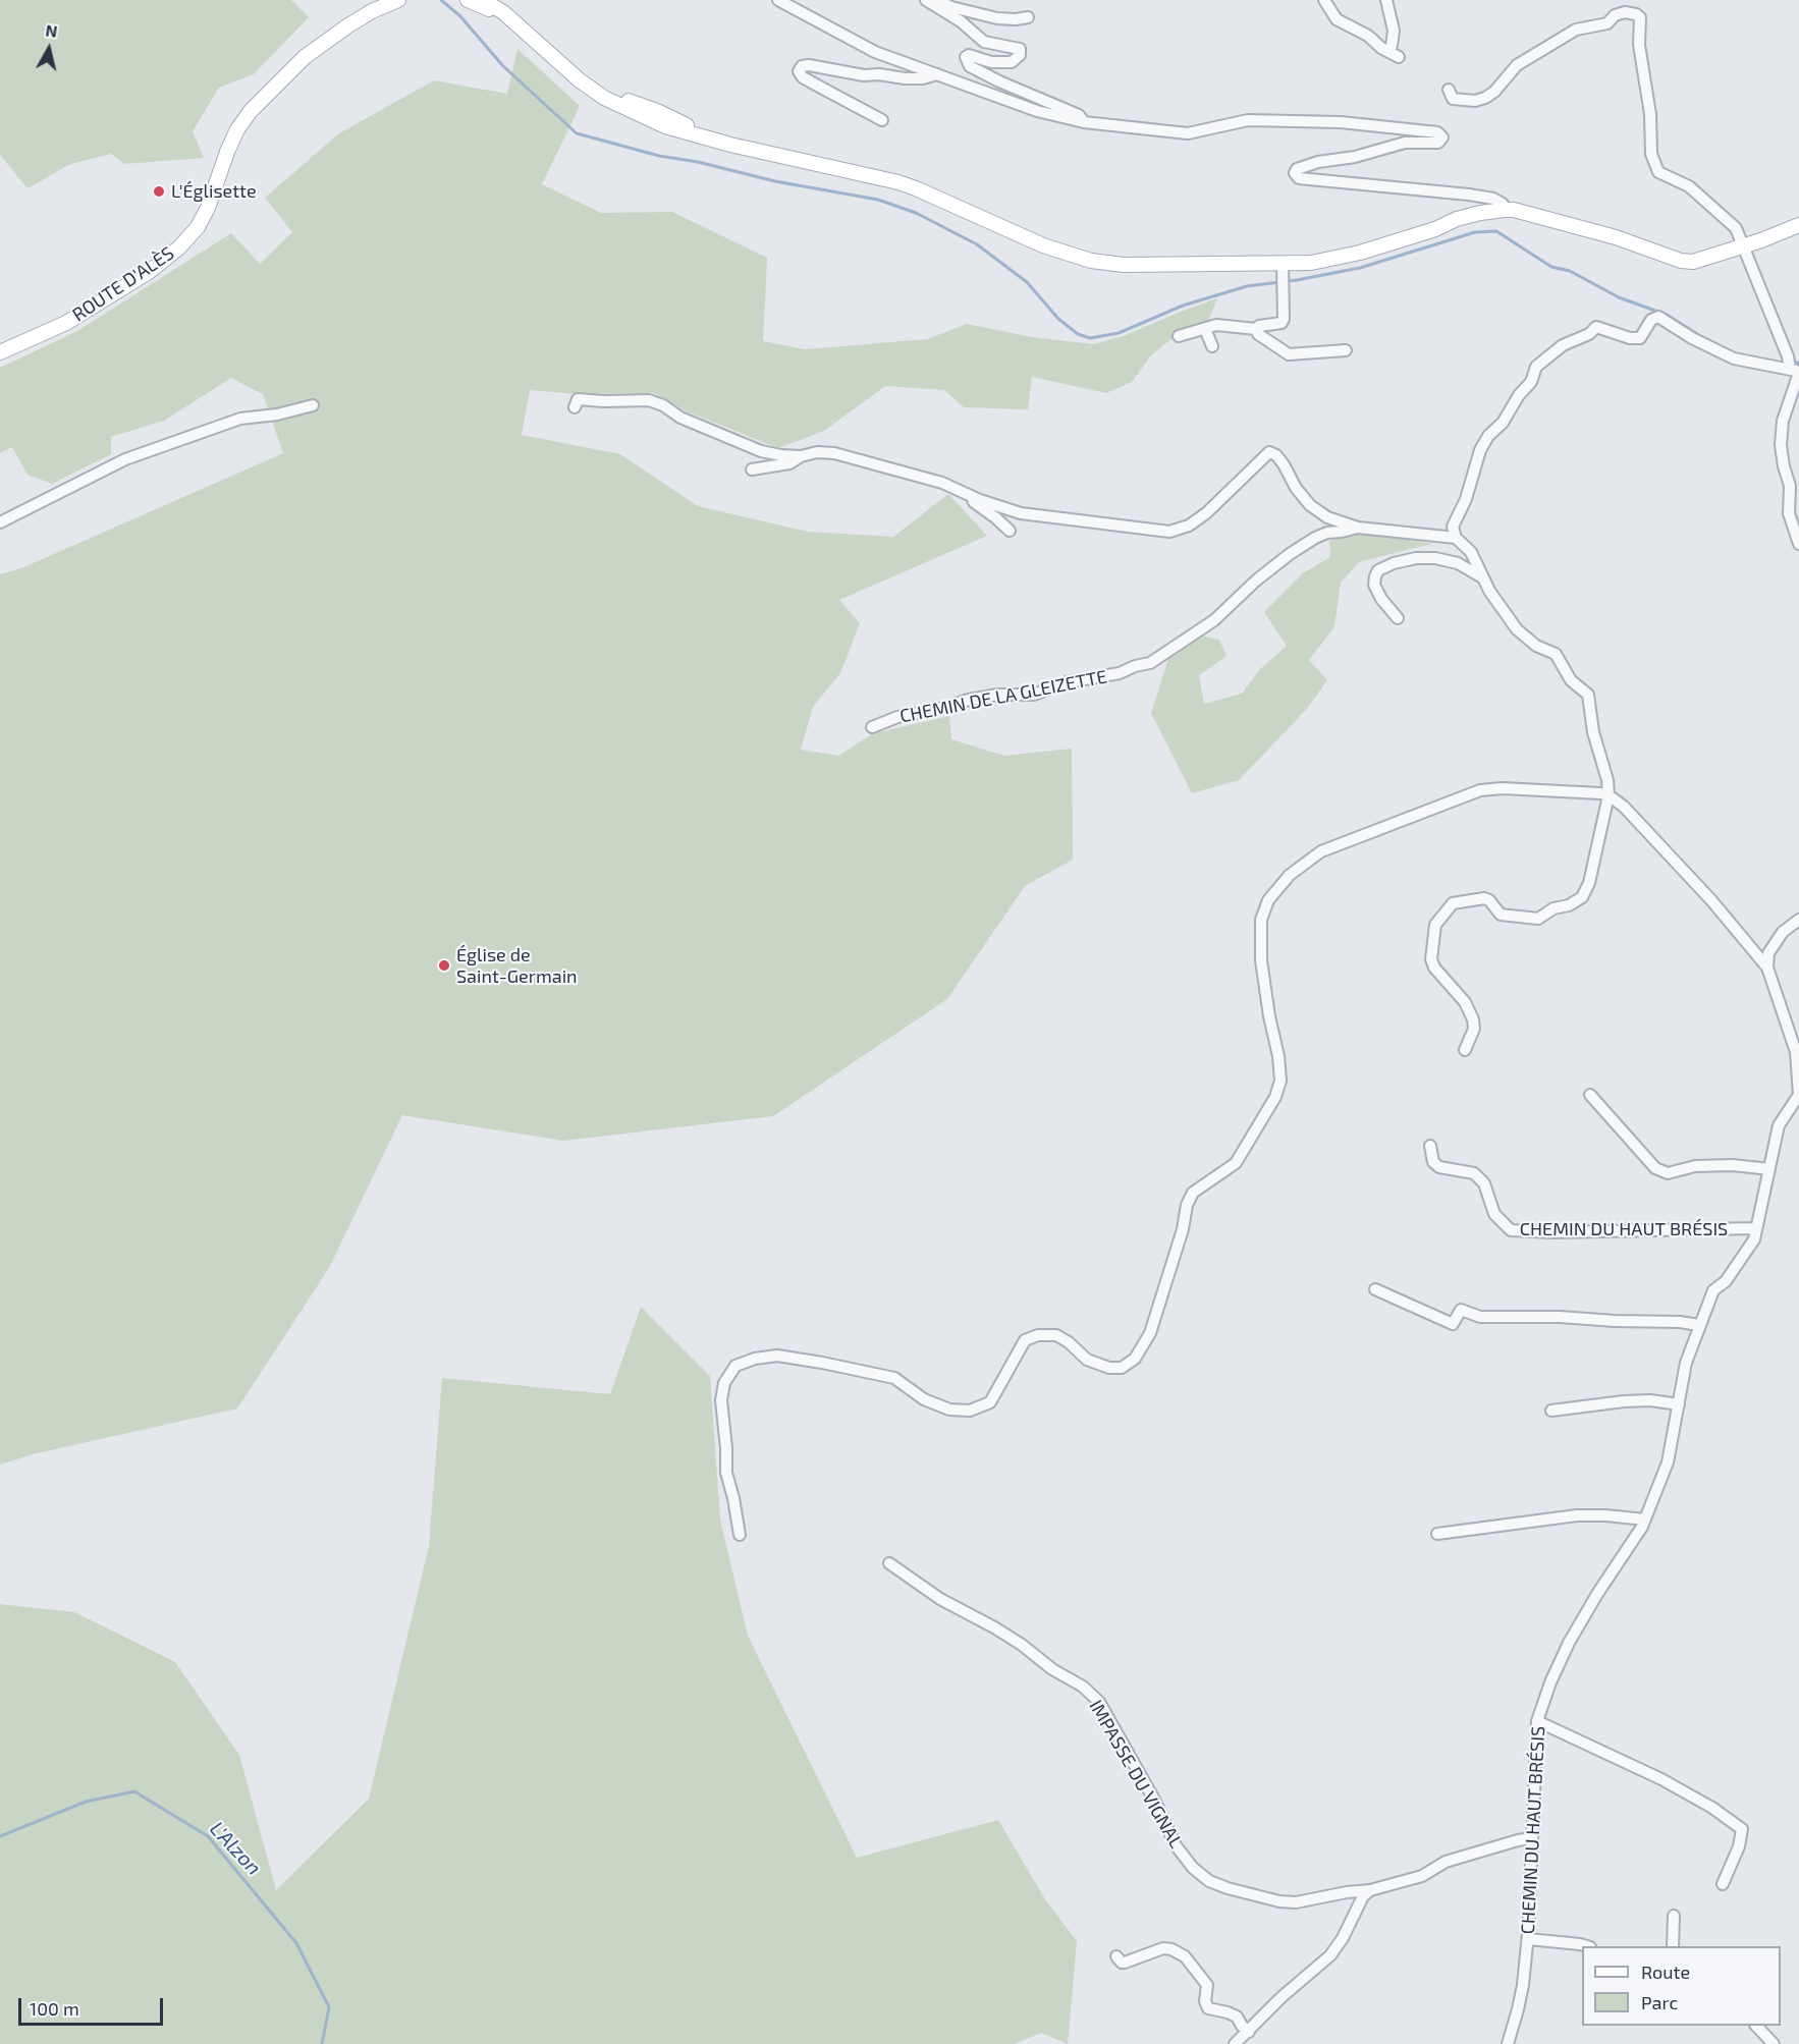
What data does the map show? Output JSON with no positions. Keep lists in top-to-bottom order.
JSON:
{
  "streets": {
    "main road": ["ROUTE D'ALÈS"],
    "street": ["CHEMIN DE LA GLEIZETTE", "CHEMIN DU HAUT BRÉSIS", "IMPASSE DU VIGNAL"]
  },
  "crossings": [
    ["CHEMIN DU HAUT BRÉSIS", "IMPASSE DU VIGNAL"]
  ],
  "water": ["L'Alzon"],
  "places": ["L'Églisette", "Église de Saint-Germain"],
  "legend": ["Route", "Parc"],
  "scale_bar": "100 m",
  "north": "top"
}
